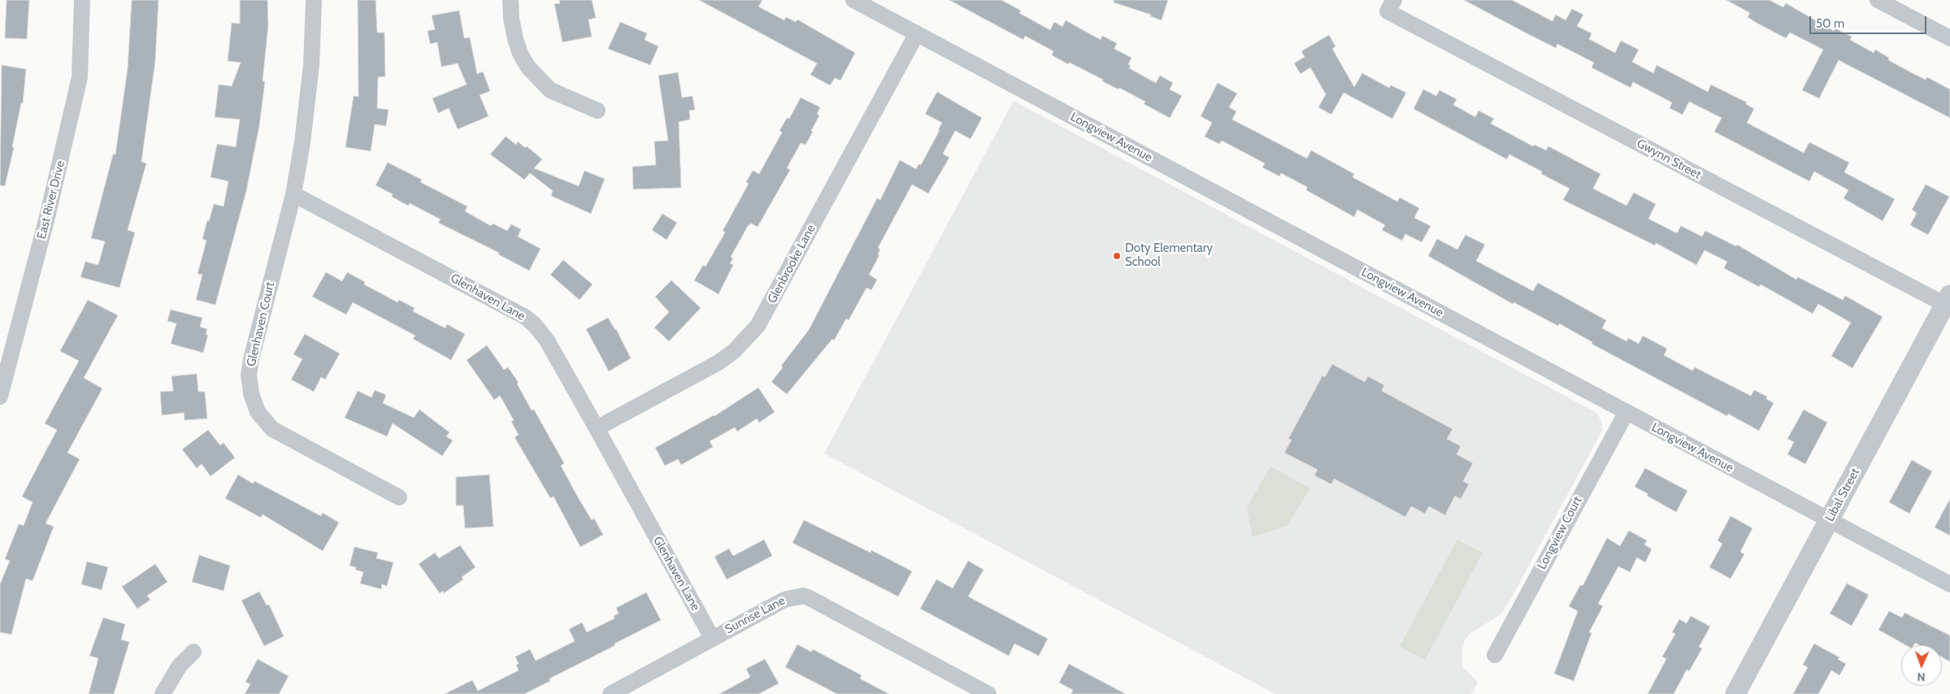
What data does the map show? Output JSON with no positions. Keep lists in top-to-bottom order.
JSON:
{
  "streets": {
    "street": [
      "Longview Avenue",
      "Gwynn Street",
      "East River Drive",
      "Glenbrooke Lane",
      "Glenhaven Lane",
      "Glenhaven Court",
      "Libal Street",
      "Longview Court",
      "Sunrise Lane"
    ]
  },
  "crossings": [
    ["Longview Avenue", "Glenbrooke Lane"],
    ["Longview Avenue", "Libal Street"],
    ["Longview Avenue", "Longview Court"],
    ["Gwynn Street", "Libal Street"],
    ["Glenbrooke Lane", "Glenhaven Lane"],
    ["Glenhaven Lane", "Glenhaven Court"],
    ["Glenhaven Lane", "Sunrise Lane"]
  ],
  "places": ["Doty Elementary School"],
  "scale_bar": "50 m",
  "north": "bottom"
}
